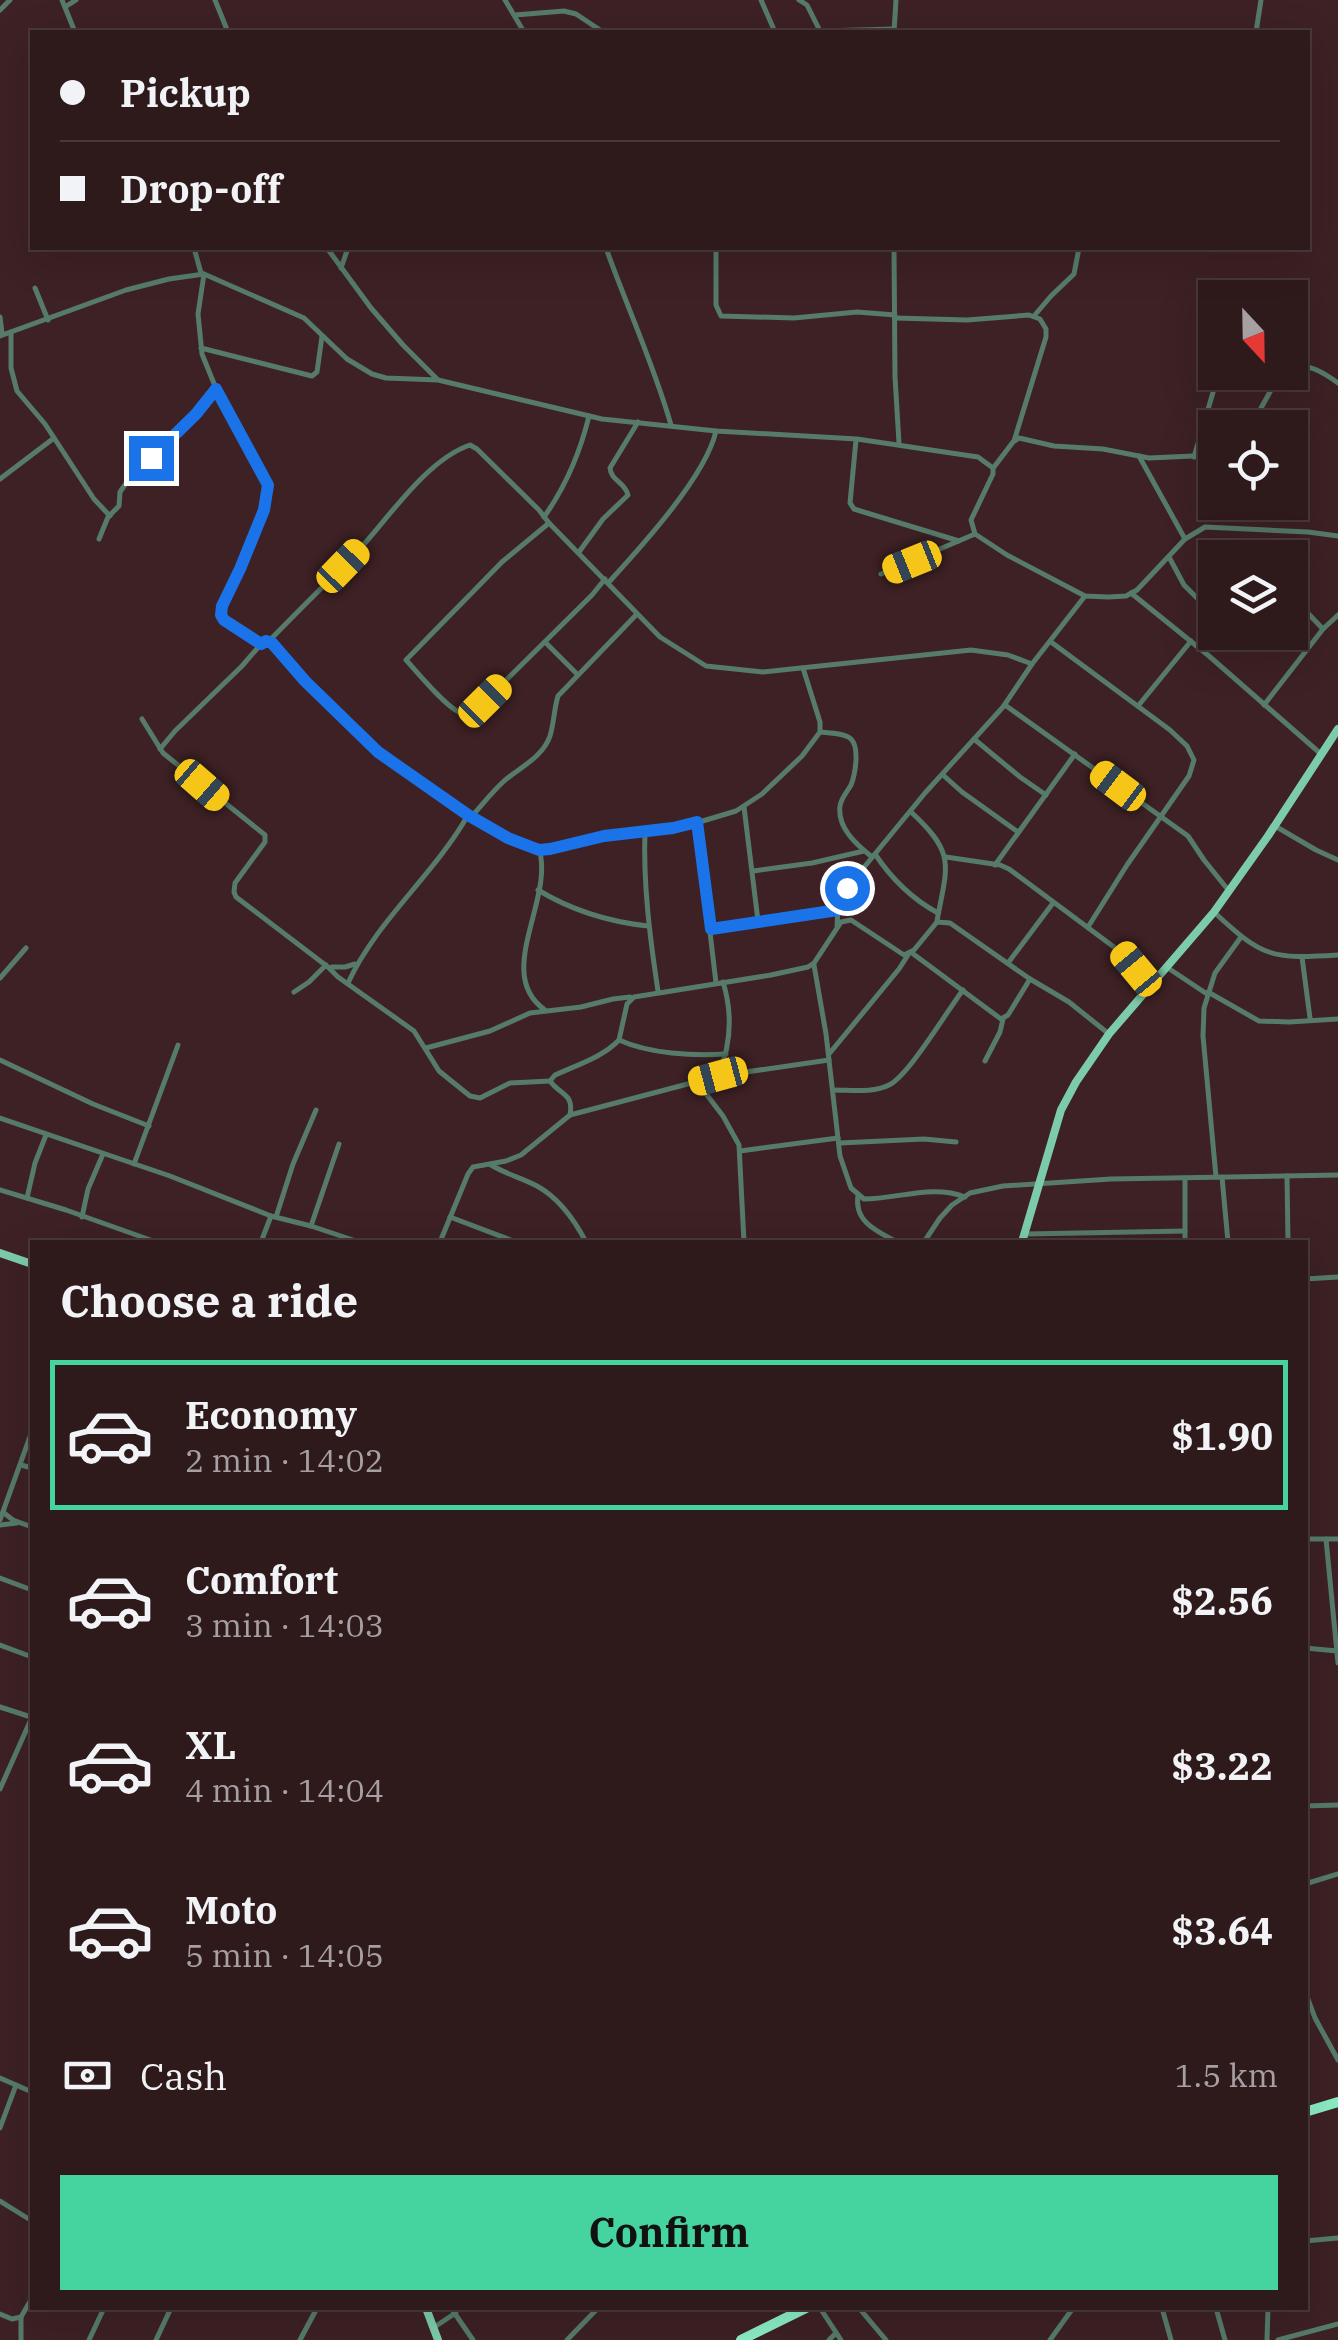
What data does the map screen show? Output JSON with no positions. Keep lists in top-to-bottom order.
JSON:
{
  "north": "bottom",
  "page": {
    "banner": ["Pickup", "Drop-off"],
    "heading": "Choose a ride",
    "list": [
      {
        "name": "Economy",
        "note": "2 min · 14:02",
        "value": "$1.90"
      },
      {
        "name": "Comfort",
        "note": "3 min · 14:03",
        "value": "$2.56"
      },
      {
        "name": "XL",
        "note": "4 min · 14:04",
        "value": "$3.22"
      },
      {
        "name": "Moto",
        "note": "5 min · 14:05",
        "value": "$3.64"
      }
    ],
    "pay": ["Cash", "1.5 km"],
    "buttons": "Confirm"
  }
}
